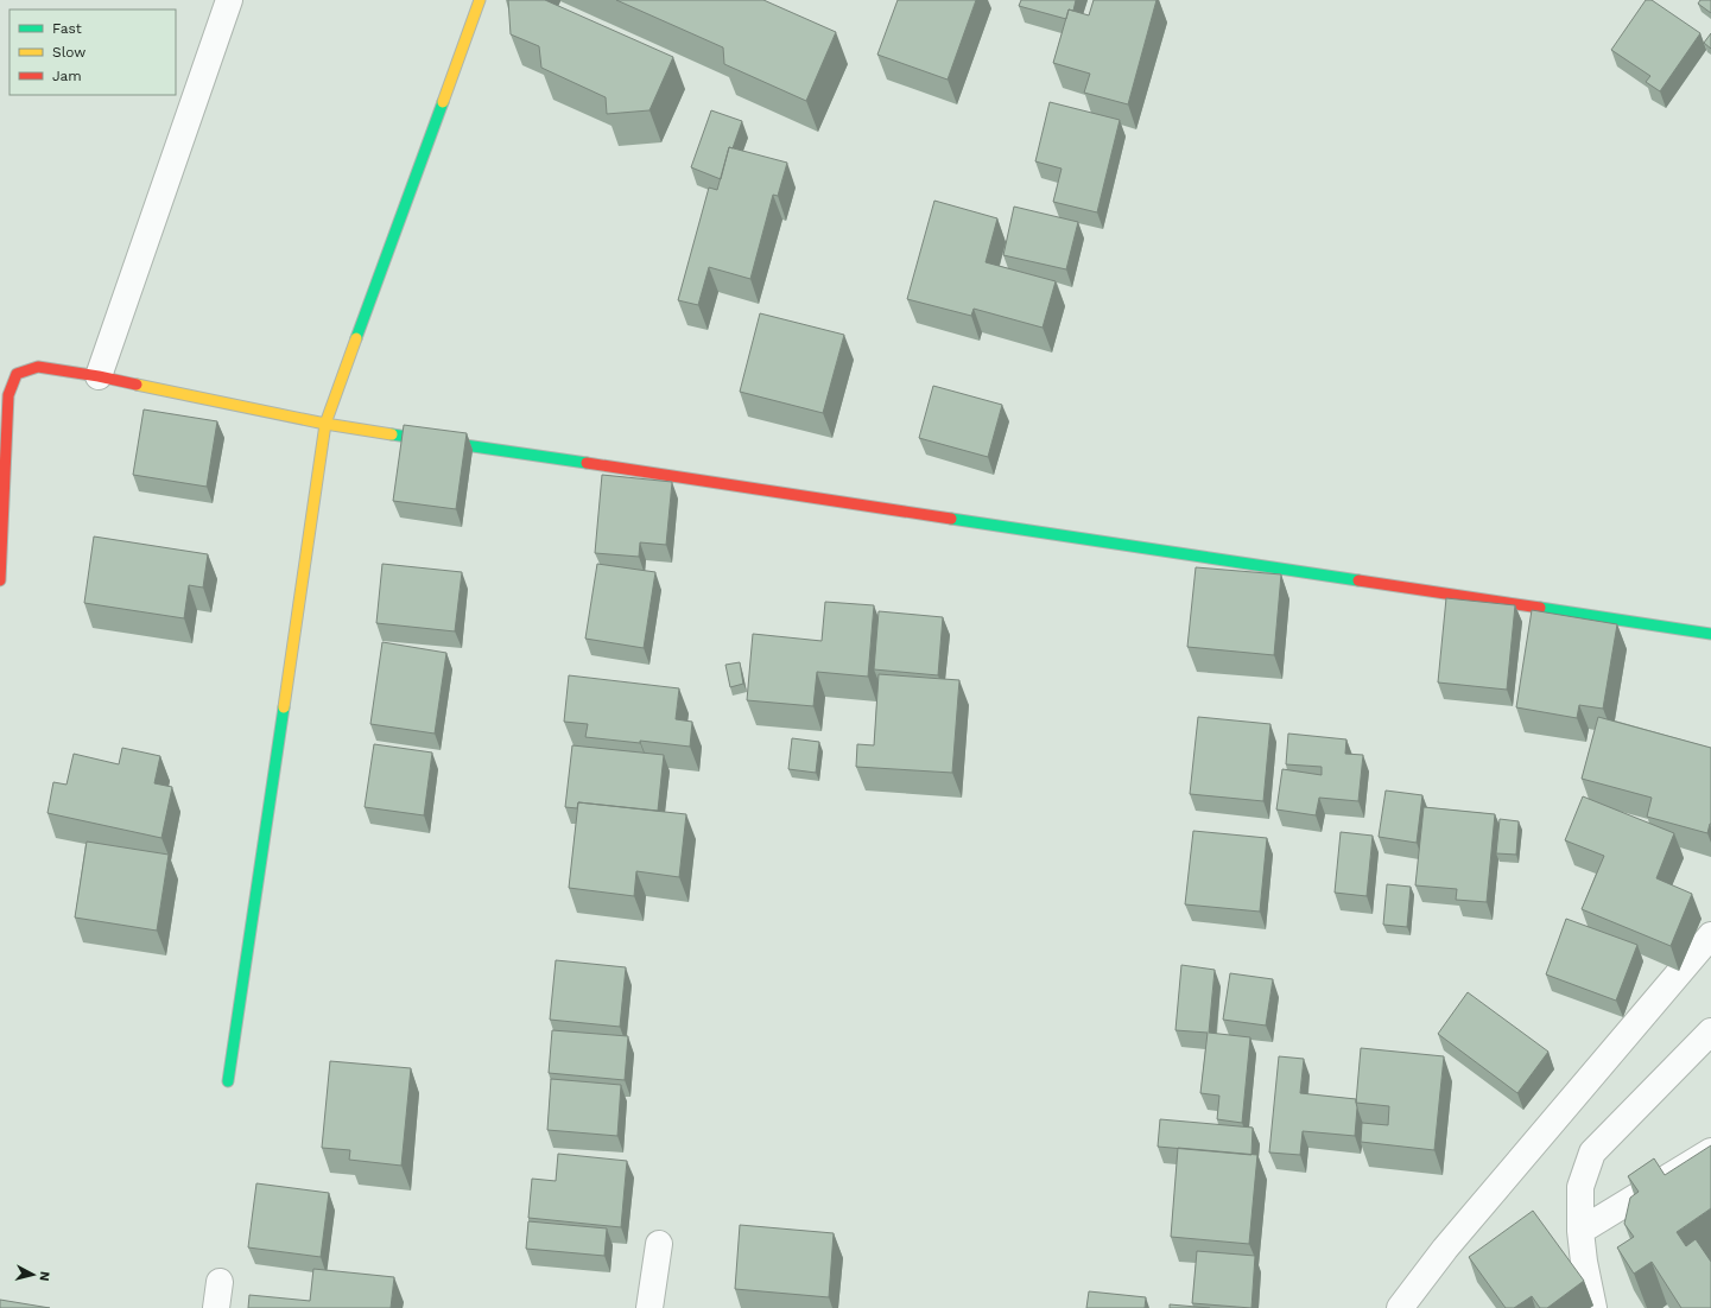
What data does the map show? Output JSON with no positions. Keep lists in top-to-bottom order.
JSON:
{
  "legend": ["Fast", "Slow", "Jam"],
  "north": "right"
}
